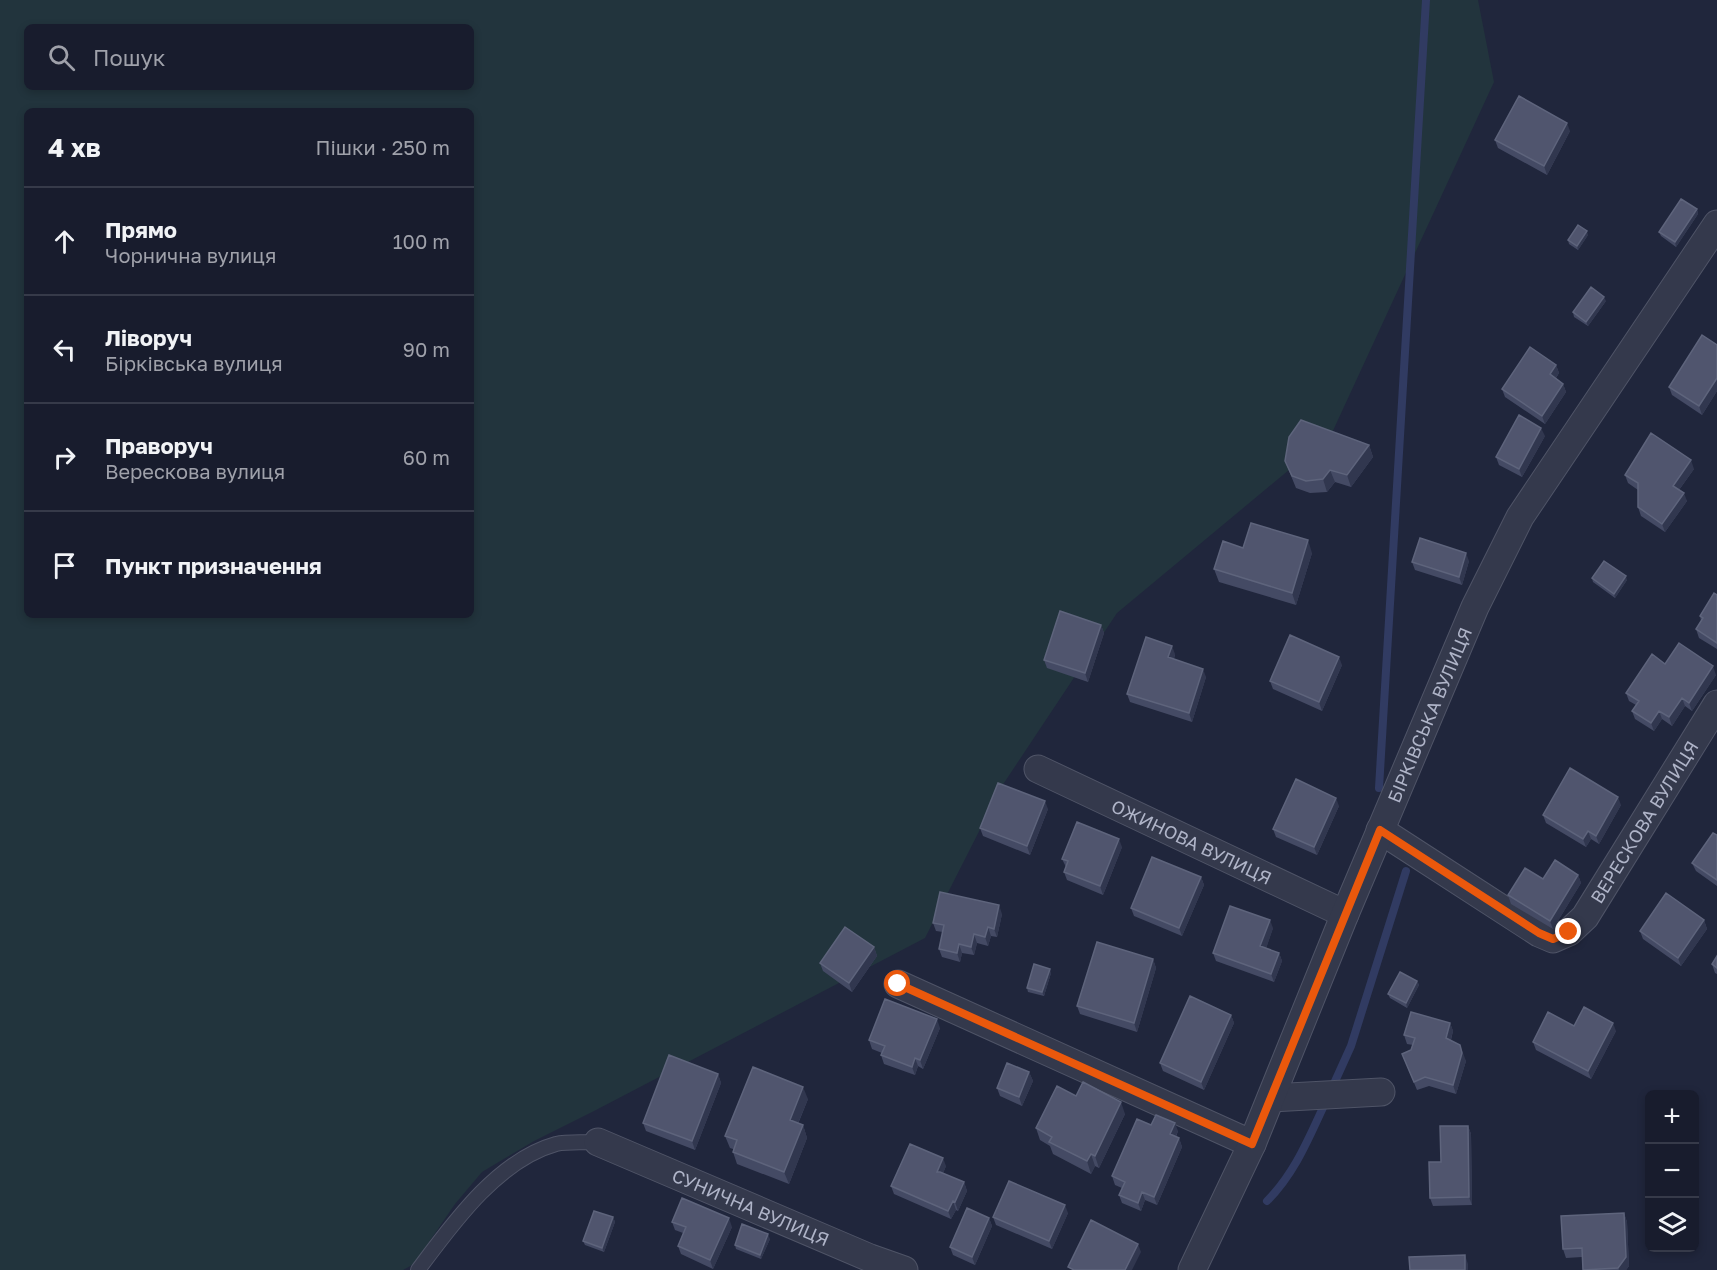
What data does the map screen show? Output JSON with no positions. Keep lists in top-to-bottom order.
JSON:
{
  "streets": {
    "street": [
      "БІРКІВСЬКА ВУЛИЦЯ",
      "ВЕРЕСКОВА ВУЛИЦЯ",
      "ОЖИНОВА ВУЛИЦЯ",
      "СУНИЧНА ВУЛИЦЯ"
    ]
  },
  "crossings": [
    ["БІРКІВСЬКА ВУЛИЦЯ", "ВЕРЕСКОВА ВУЛИЦЯ"],
    ["БІРКІВСЬКА ВУЛИЦЯ", "ОЖИНОВА ВУЛИЦЯ"]
  ],
  "page": {
    "search": "Пошук",
    "heading": ["4 хв", "Пішки · 250 m"],
    "list": [
      ["Прямо", "Чорнична вулиця", "100 m"],
      ["Ліворуч", "Бірківська вулиця", "90 m"],
      ["Праворуч", "Верескова вулиця", "60 m"],
      "Пункт призначення"
    ],
    "map_buttons": ["+", "−"]
  }
}
